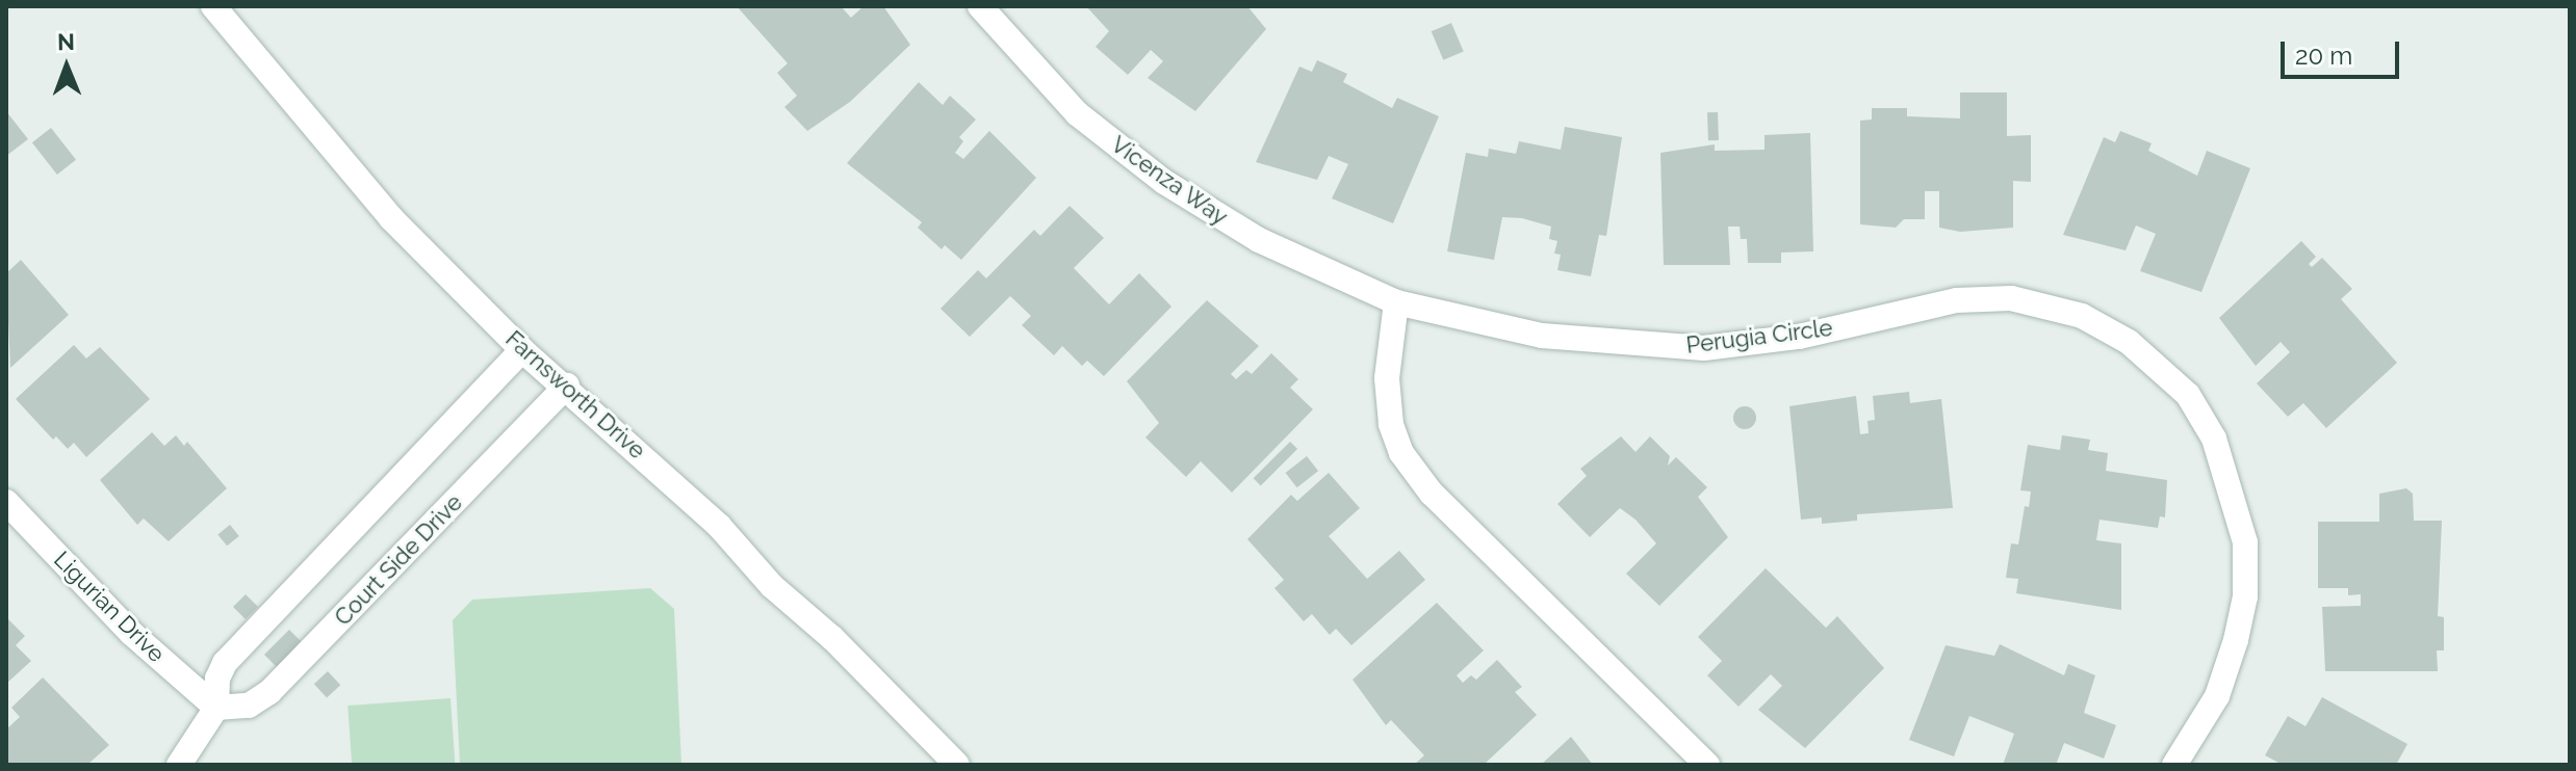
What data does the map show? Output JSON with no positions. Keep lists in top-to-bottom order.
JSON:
{
  "streets": {
    "street": [
      "Vicenza Way",
      "Perugia Circle",
      "Farnsworth Drive",
      "Court Side Drive",
      "Ligurian Drive"
    ]
  },
  "crossings": [
    ["Vicenza Way", "Perugia Circle"],
    ["Farnsworth Drive", "Court Side Drive"],
    ["Court Side Drive", "Ligurian Drive"]
  ],
  "scale_bar": "20 m",
  "north": "top"
}
